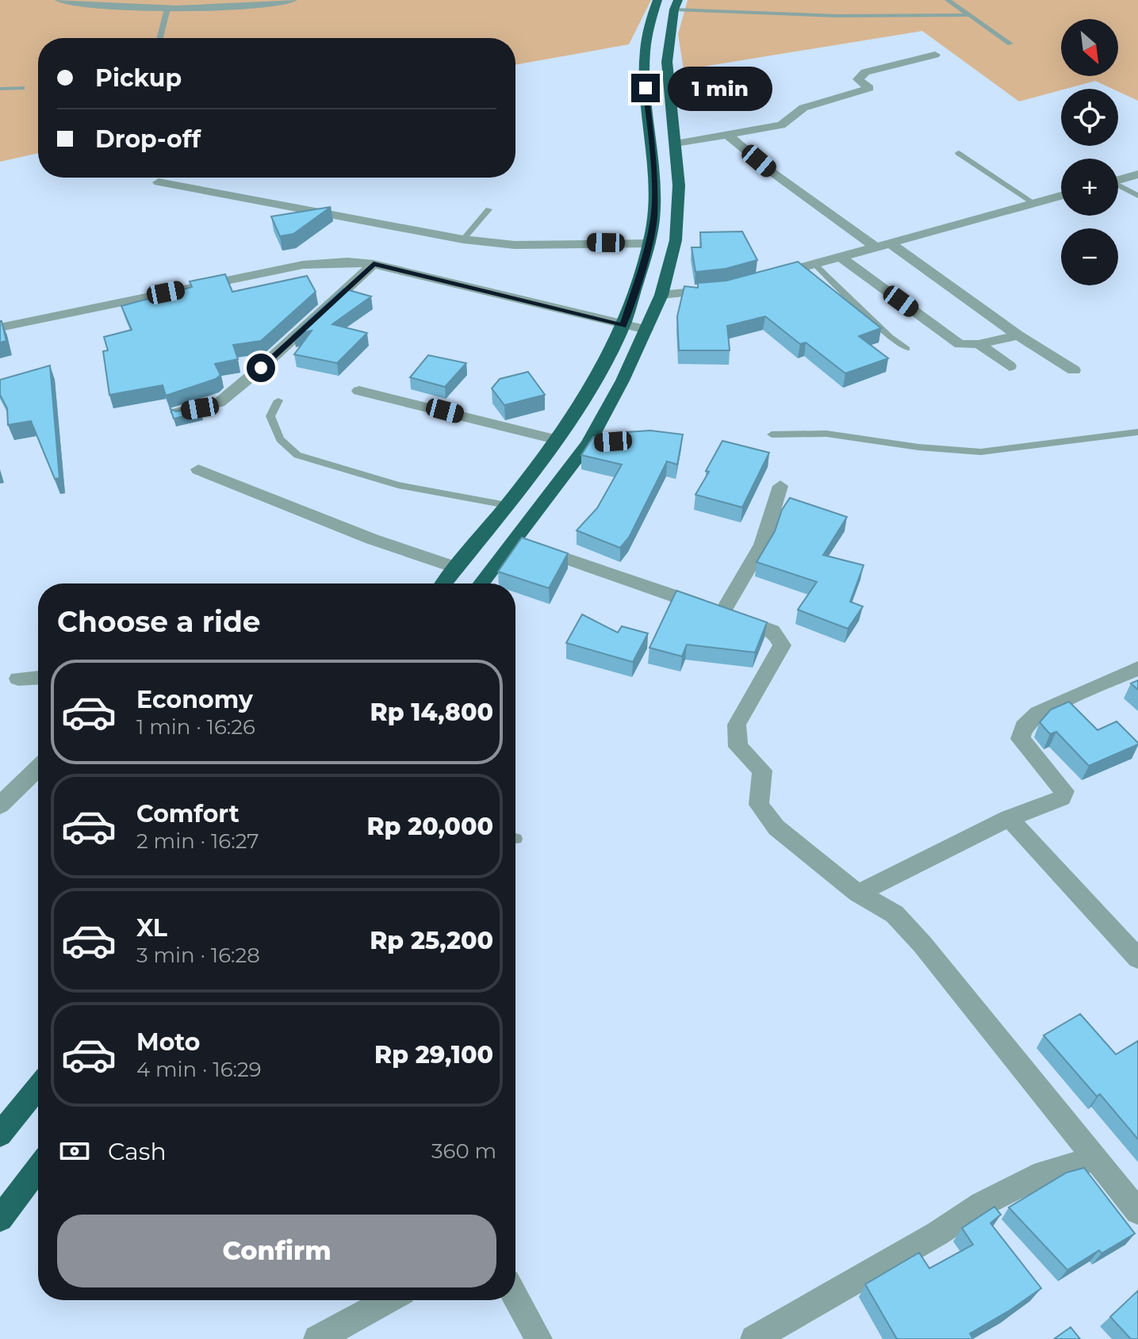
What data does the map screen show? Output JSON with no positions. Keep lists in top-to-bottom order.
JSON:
{
  "north": "bottom right",
  "page": {
    "map_buttons": ["+", "−"],
    "banner": ["Pickup", "Drop-off"],
    "bubble": "1 min",
    "heading": "Choose a ride",
    "list": [
      {
        "name": "Economy",
        "note": "1 min · 16:26",
        "value": "Rp 14,800"
      },
      {
        "name": "Comfort",
        "note": "2 min · 16:27",
        "value": "Rp 20,000"
      },
      {
        "name": "XL",
        "note": "3 min · 16:28",
        "value": "Rp 25,200"
      },
      {
        "name": "Moto",
        "note": "4 min · 16:29",
        "value": "Rp 29,100"
      }
    ],
    "pay": ["Cash", "360 m"],
    "buttons": "Confirm"
  }
}
